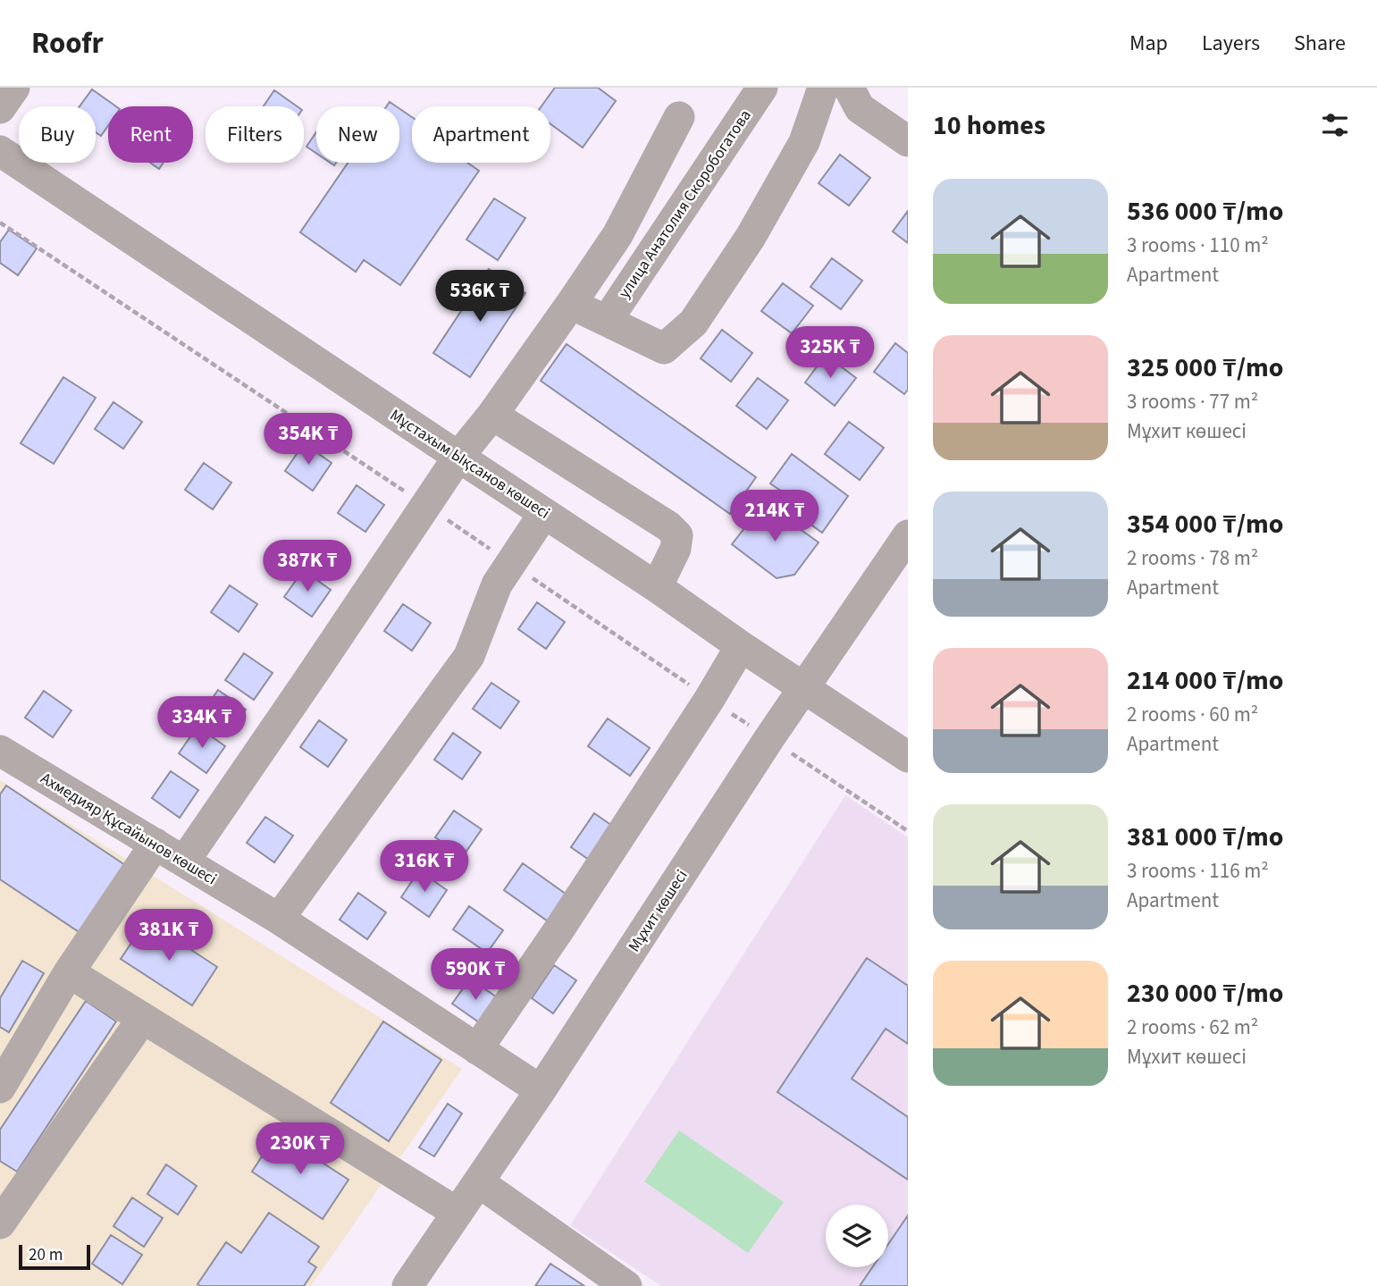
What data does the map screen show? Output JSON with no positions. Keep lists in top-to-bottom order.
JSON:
{
  "streets": {
    "street": [
      "улица Анатолия Скоробогатова",
      "Мұстахым Ықсанов көшесі",
      "Ахмедияр Құсайынов көшесі",
      "Мұхит көшесі"
    ]
  },
  "crossings": [
    ["Мұстахым Ықсанов көшесі", "Мұхит көшесі"],
    ["Ахмедияр Құсайынов көшесі", "Мұхит көшесі"]
  ],
  "scale_bar": "20 m",
  "page": {
    "header": "Roofr",
    "nav": ["Map", "Layers", "Share"],
    "heading": "10 homes",
    "chip": [
      "Buy",
      "Rent",
      "Filters",
      "New",
      "Apartment"
    ],
    "list": [
      {
        "name": "536 000 ₸/mo",
        "note": "3 rooms · 110 m² · Apartment"
      },
      {
        "name": "325 000 ₸/mo",
        "note": "3 rooms · 77 m² · Мұхит көшесі"
      },
      {
        "name": "354 000 ₸/mo",
        "note": "2 rooms · 78 m² · Apartment"
      },
      {
        "name": "214 000 ₸/mo",
        "note": "2 rooms · 60 m² · Apartment"
      },
      {
        "name": "381 000 ₸/mo",
        "note": "3 rooms · 116 m² · Apartment"
      },
      {
        "name": "230 000 ₸/mo",
        "note": "2 rooms · 62 m² · Мұхит көшесі"
      }
    ],
    "price": [
      "536K ₸",
      "325K ₸",
      "354K ₸",
      "214K ₸",
      "387K ₸",
      "334K ₸",
      "316K ₸",
      "381K ₸",
      "590K ₸",
      "230K ₸"
    ],
    "scale": "20 m"
  }
}
